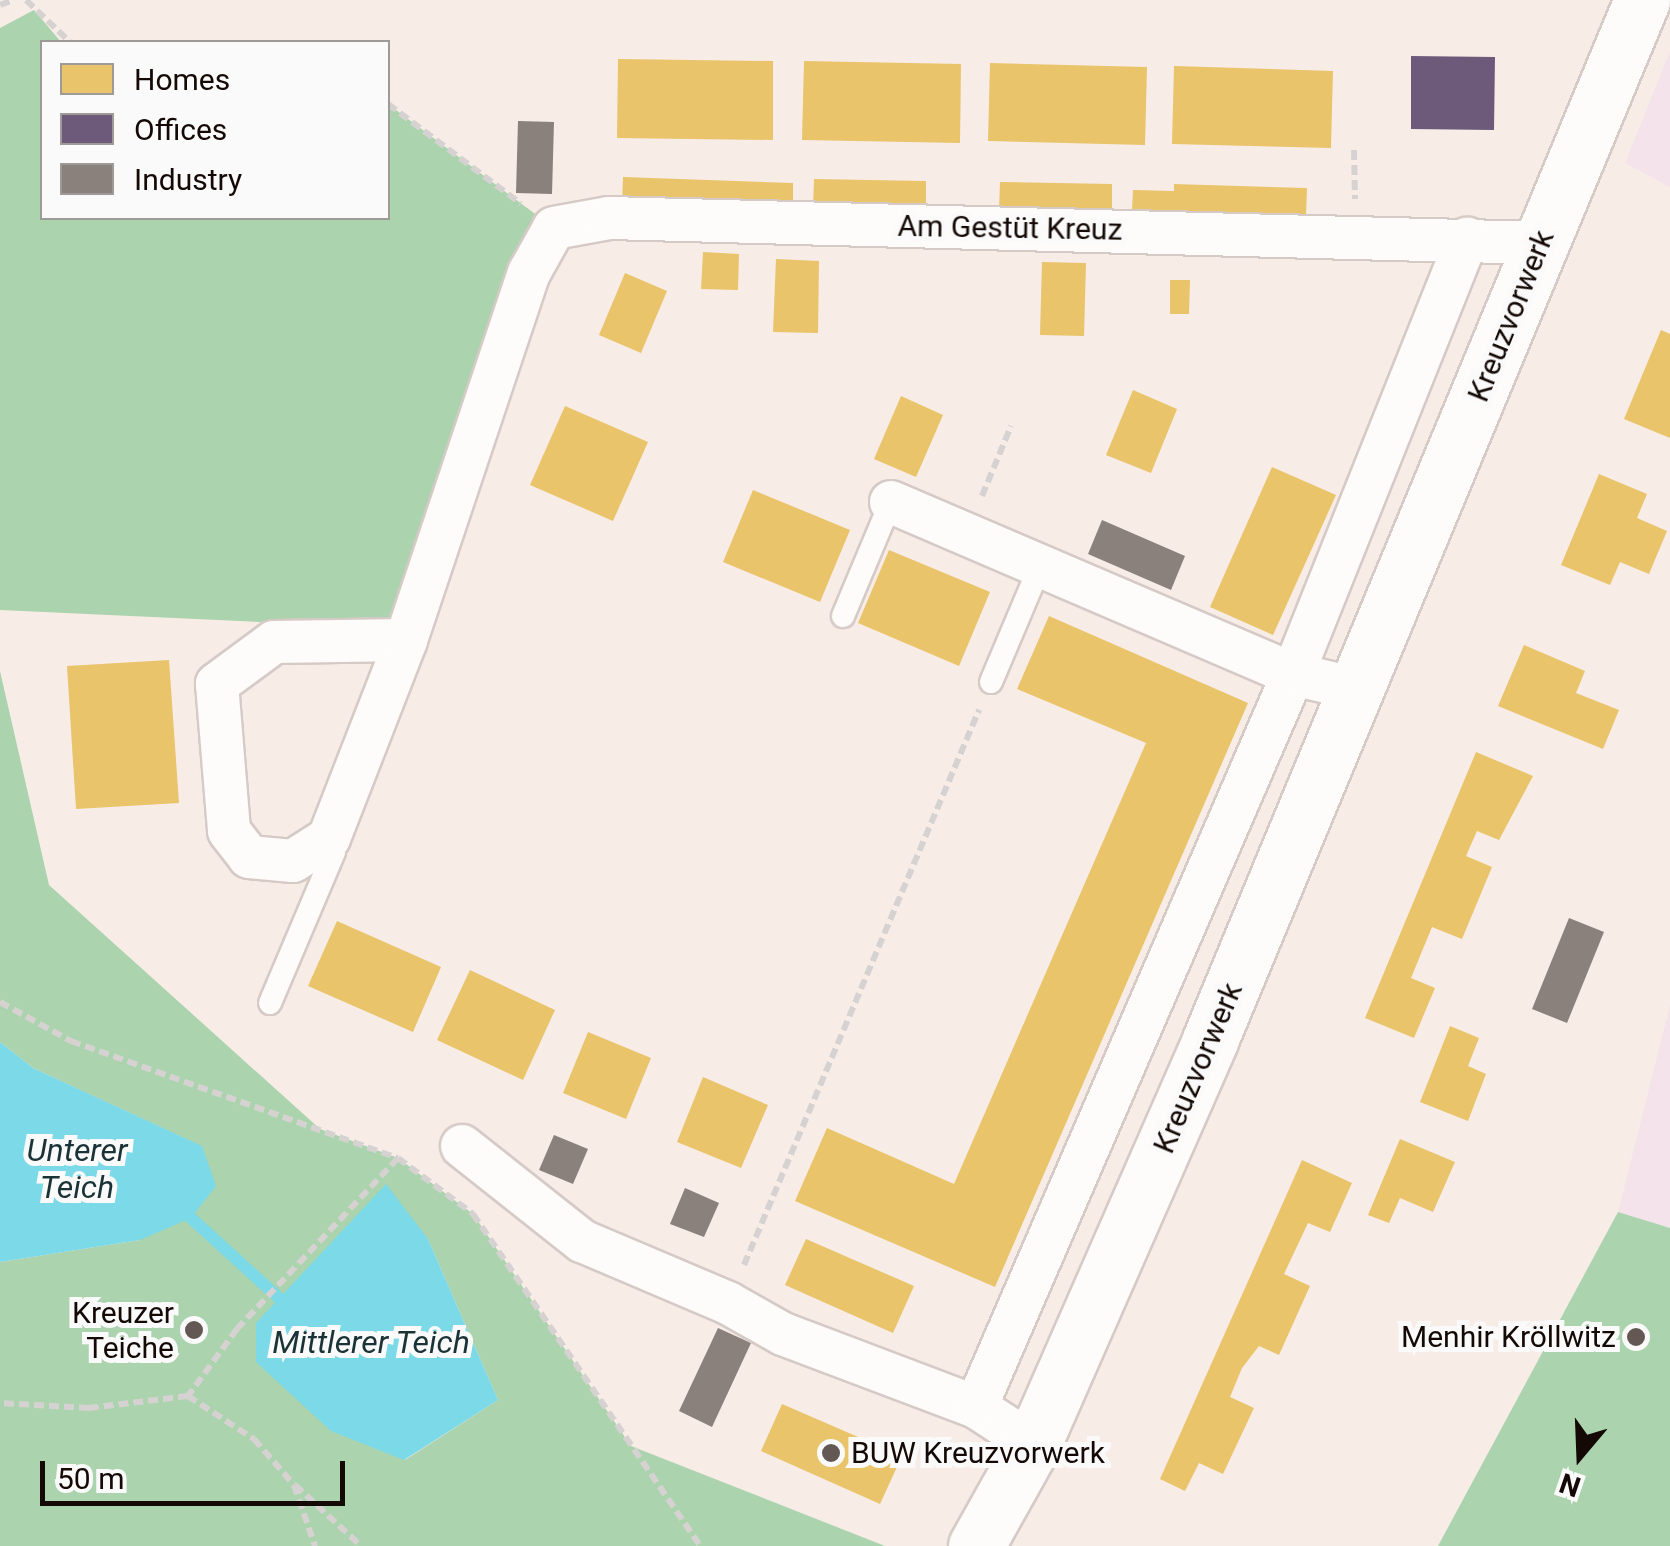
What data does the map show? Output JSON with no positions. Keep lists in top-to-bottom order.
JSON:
{
  "streets": {
    "street": ["Am Gestüt Kreuz", "Kreuzvorwerk"]
  },
  "crossings": [
    ["Am Gestüt Kreuz", "Kreuzvorwerk"]
  ],
  "water": ["Unterer Teich", "Mittlerer Teich"],
  "places": ["Kreuzer Teiche", "Menhir Kröllwitz", "BUW Kreuzvorwerk"],
  "legend": ["Homes", "Offices", "Industry"],
  "scale_bar": "50 m",
  "north": "bottom"
}
